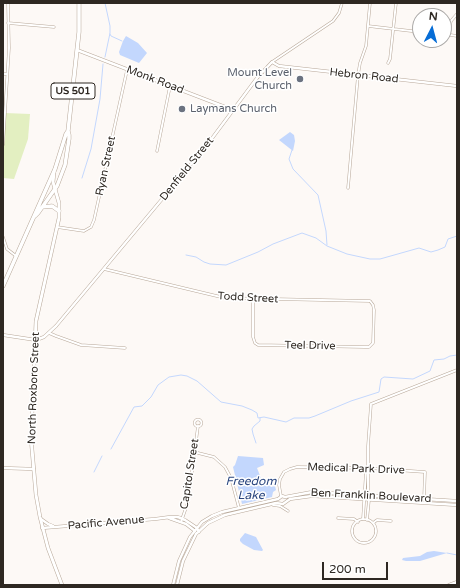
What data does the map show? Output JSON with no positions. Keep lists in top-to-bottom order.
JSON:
{
  "streets": {
    "highway": ["US 501", "North Roxboro Street"],
    "street": [
      "Hebron Road",
      "Monk Road",
      "Ryan Street",
      "Denfield Street",
      "Todd Street",
      "Teel Drive",
      "Medical Park Drive",
      "Capitol Street",
      "Ben Franklin Boulevard",
      "Pacific Avenue"
    ]
  },
  "crossings": [
    ["Hebron Road", "Denfield Street"],
    ["Monk Road", "Ryan Street"],
    ["Monk Road", "Denfield Street"],
    ["Monk Road", "North Roxboro Street"],
    ["US 501", "North Roxboro Street"],
    ["Ryan Street", "North Roxboro Street"],
    ["Denfield Street", "Todd Street"],
    ["Denfield Street", "North Roxboro Street"],
    ["Todd Street", "Teel Drive"],
    ["North Roxboro Street", "Pacific Avenue"],
    ["Medical Park Drive", "Ben Franklin Boulevard"],
    ["Capitol Street", "Pacific Avenue"]
  ],
  "water": ["Freedom Lake"],
  "places": ["Mount Level Church", "Laymans Church"],
  "scale_bar": "200 m",
  "north": "top"
}
